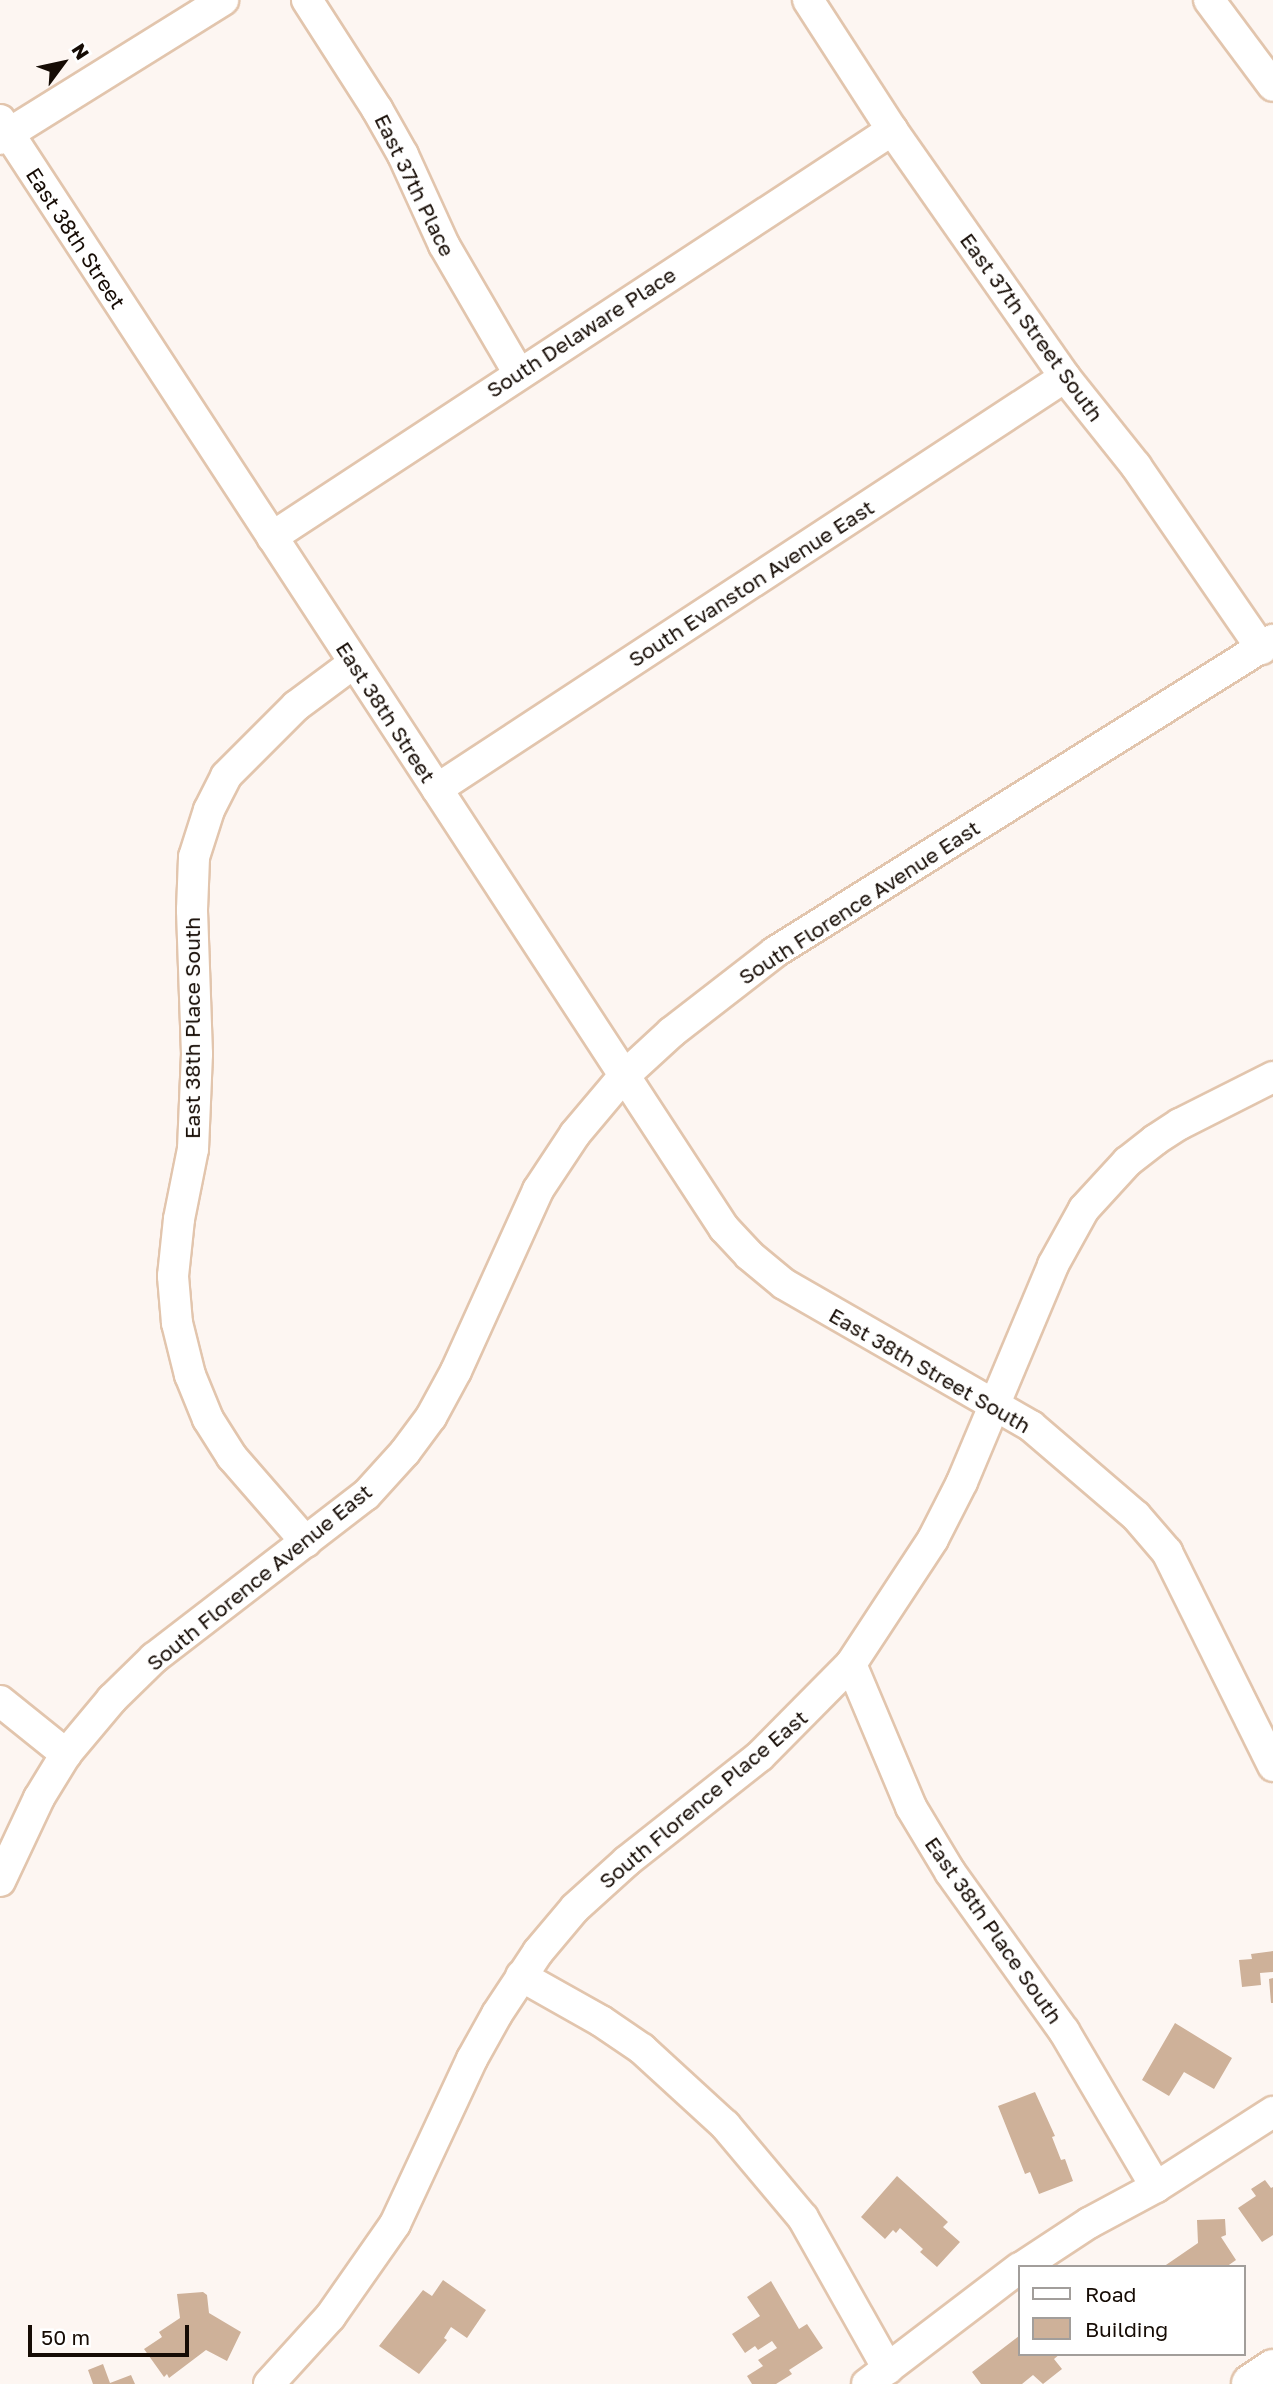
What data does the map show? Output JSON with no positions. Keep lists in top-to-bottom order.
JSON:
{
  "streets": {
    "street": [
      "East 37th Place",
      "East 38th Street",
      "East 37th Street South",
      "South Delaware Place",
      "South Evanston Avenue East",
      "South Florence Avenue East",
      "East 38th Place South",
      "East 38th Street South",
      "South Florence Place East"
    ]
  },
  "crossings": [
    ["East 37th Place", "South Delaware Place"],
    ["East 38th Street", "South Delaware Place"],
    ["East 38th Street", "South Evanston Avenue East"],
    ["East 38th Street", "South Florence Avenue East"],
    ["East 38th Street", "East 38th Place South"],
    ["East 38th Street", "East 38th Street South"],
    ["East 37th Street South", "South Delaware Place"],
    ["East 37th Street South", "South Evanston Avenue East"],
    ["East 37th Street South", "South Florence Avenue East"],
    ["South Florence Avenue East", "East 38th Place South"],
    ["East 38th Place South", "South Florence Place East"],
    ["East 38th Street South", "South Florence Place East"]
  ],
  "legend": ["Road", "Building"],
  "scale_bar": "50 m",
  "north": "top right"
}
